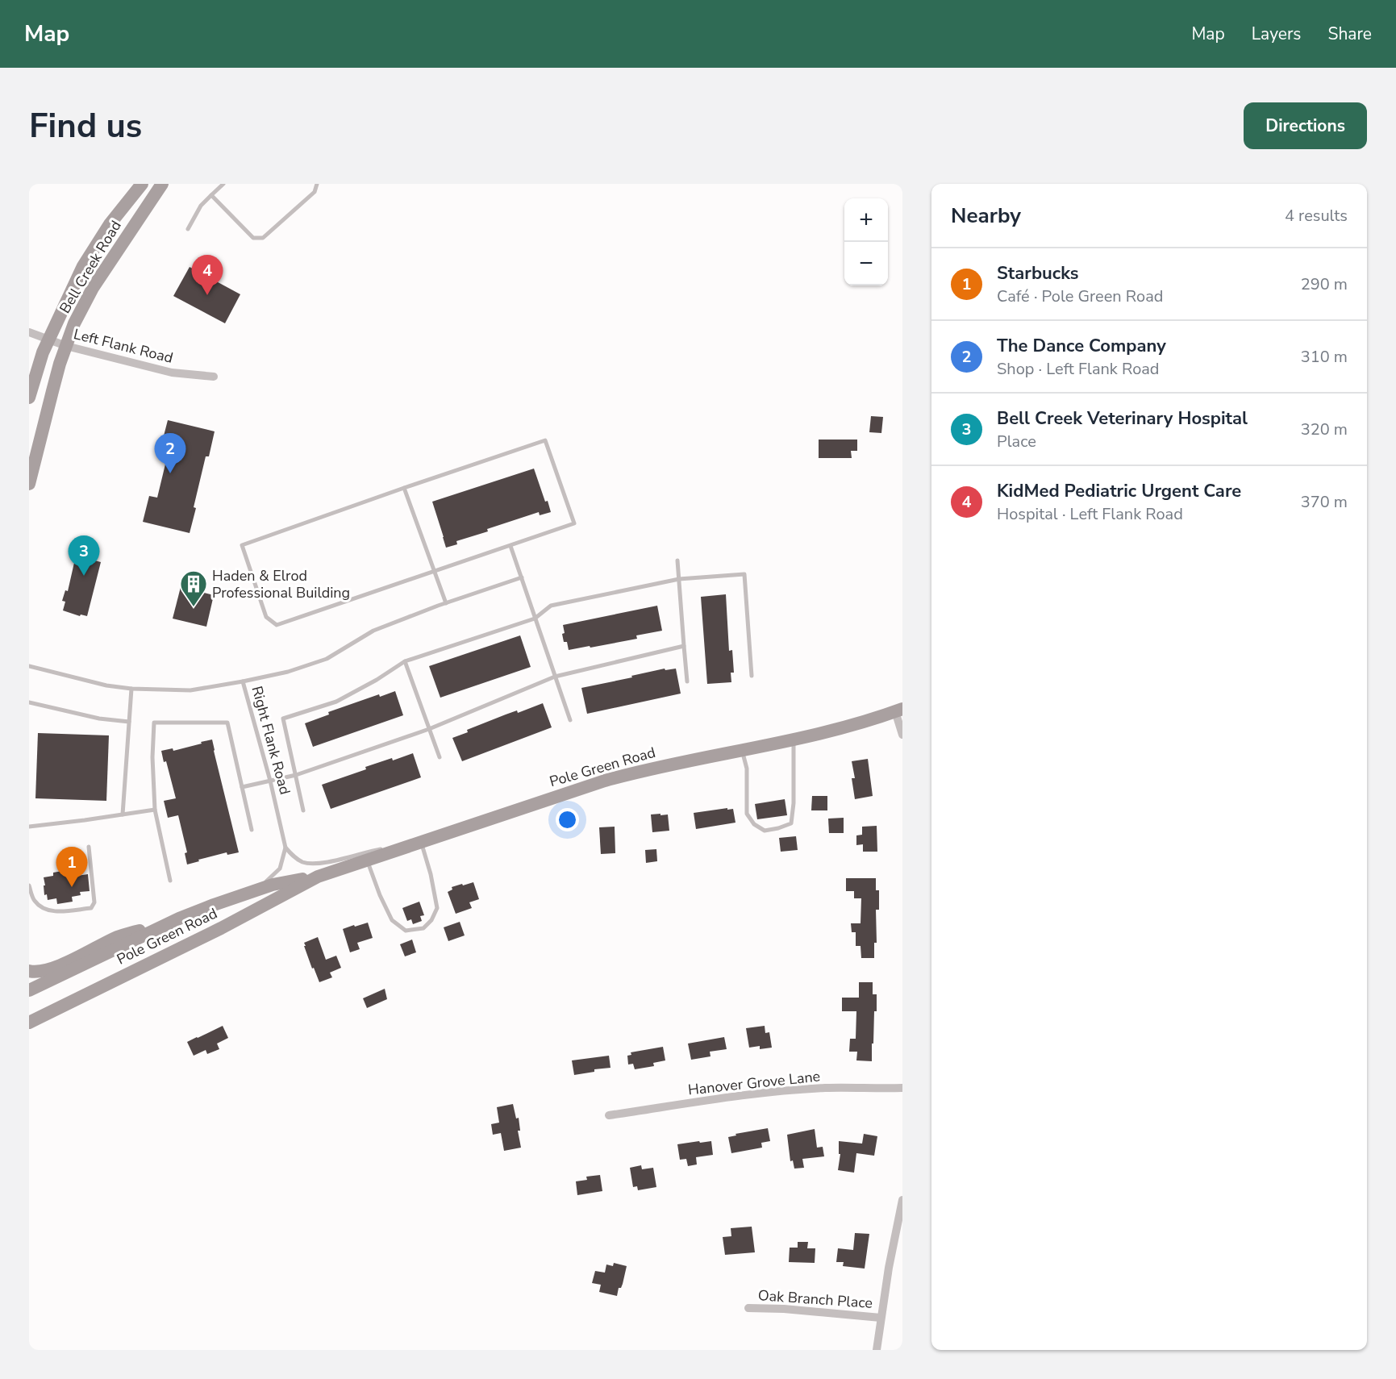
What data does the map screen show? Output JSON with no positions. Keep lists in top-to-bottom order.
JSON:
{
  "streets": {
    "main road": ["Bell Creek Road", "Pole Green Road"],
    "street": ["Left Flank Road", "Hanover Grove Lane", "Oak Branch Place"],
    "lane": ["Right Flank Road"]
  },
  "crossings": [
    ["Bell Creek Road", "Left Flank Road"]
  ],
  "places": {
    "building": ["Haden & Elrod Professional Building"]
  },
  "page": {
    "header": "Map",
    "nav": ["Map", "Layers", "Share"],
    "buttons": "Directions",
    "title": "Find us",
    "heading": ["Nearby", "4 results"],
    "map_buttons": ["+", "−"],
    "list": [
      {
        "mark": "1",
        "name": "Starbucks",
        "note": "Café · Pole Green Road",
        "value": "290 m"
      },
      {
        "mark": "2",
        "name": "The Dance Company",
        "note": "Shop · Left Flank Road",
        "value": "310 m"
      },
      {
        "mark": "3",
        "name": "Bell Creek Veterinary Hospital",
        "note": "Place",
        "value": "320 m"
      },
      {
        "mark": "4",
        "name": "KidMed Pediatric Urgent Care",
        "note": "Hospital · Left Flank Road",
        "value": "370 m"
      }
    ],
    "pins": [
      "4",
      "2",
      "3",
      "1"
    ]
  }
}
